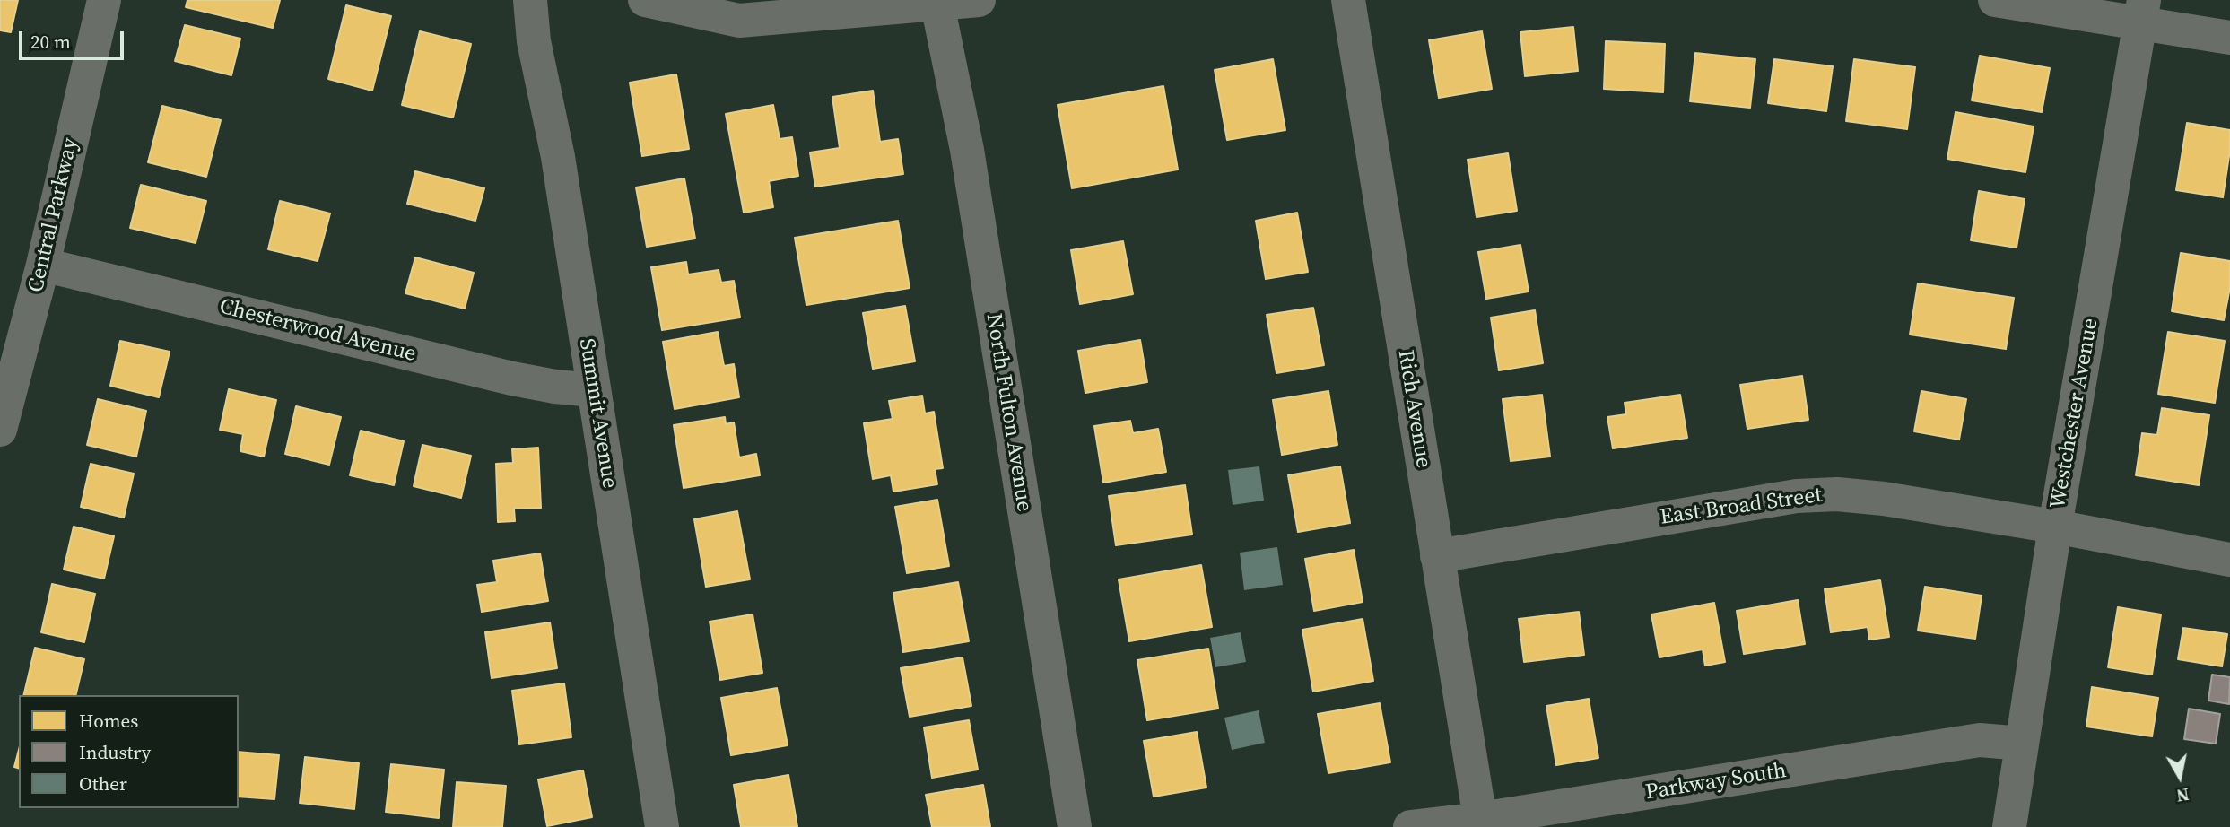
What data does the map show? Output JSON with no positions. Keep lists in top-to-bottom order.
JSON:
{
  "streets": {
    "street": [
      "Central Parkway",
      "Chesterwood Avenue",
      "Rich Avenue",
      "North Fulton Avenue",
      "Summit Avenue",
      "Westchester Avenue",
      "East Broad Street",
      "Parkway South"
    ]
  },
  "crossings": [
    ["Central Parkway", "Chesterwood Avenue"],
    ["Chesterwood Avenue", "Summit Avenue"],
    ["Rich Avenue", "East Broad Street"],
    ["Rich Avenue", "Parkway South"],
    ["Westchester Avenue", "East Broad Street"],
    ["Westchester Avenue", "Parkway South"]
  ],
  "legend": ["Homes", "Industry", "Other"],
  "scale_bar": "20 m",
  "north": "bottom"
}
